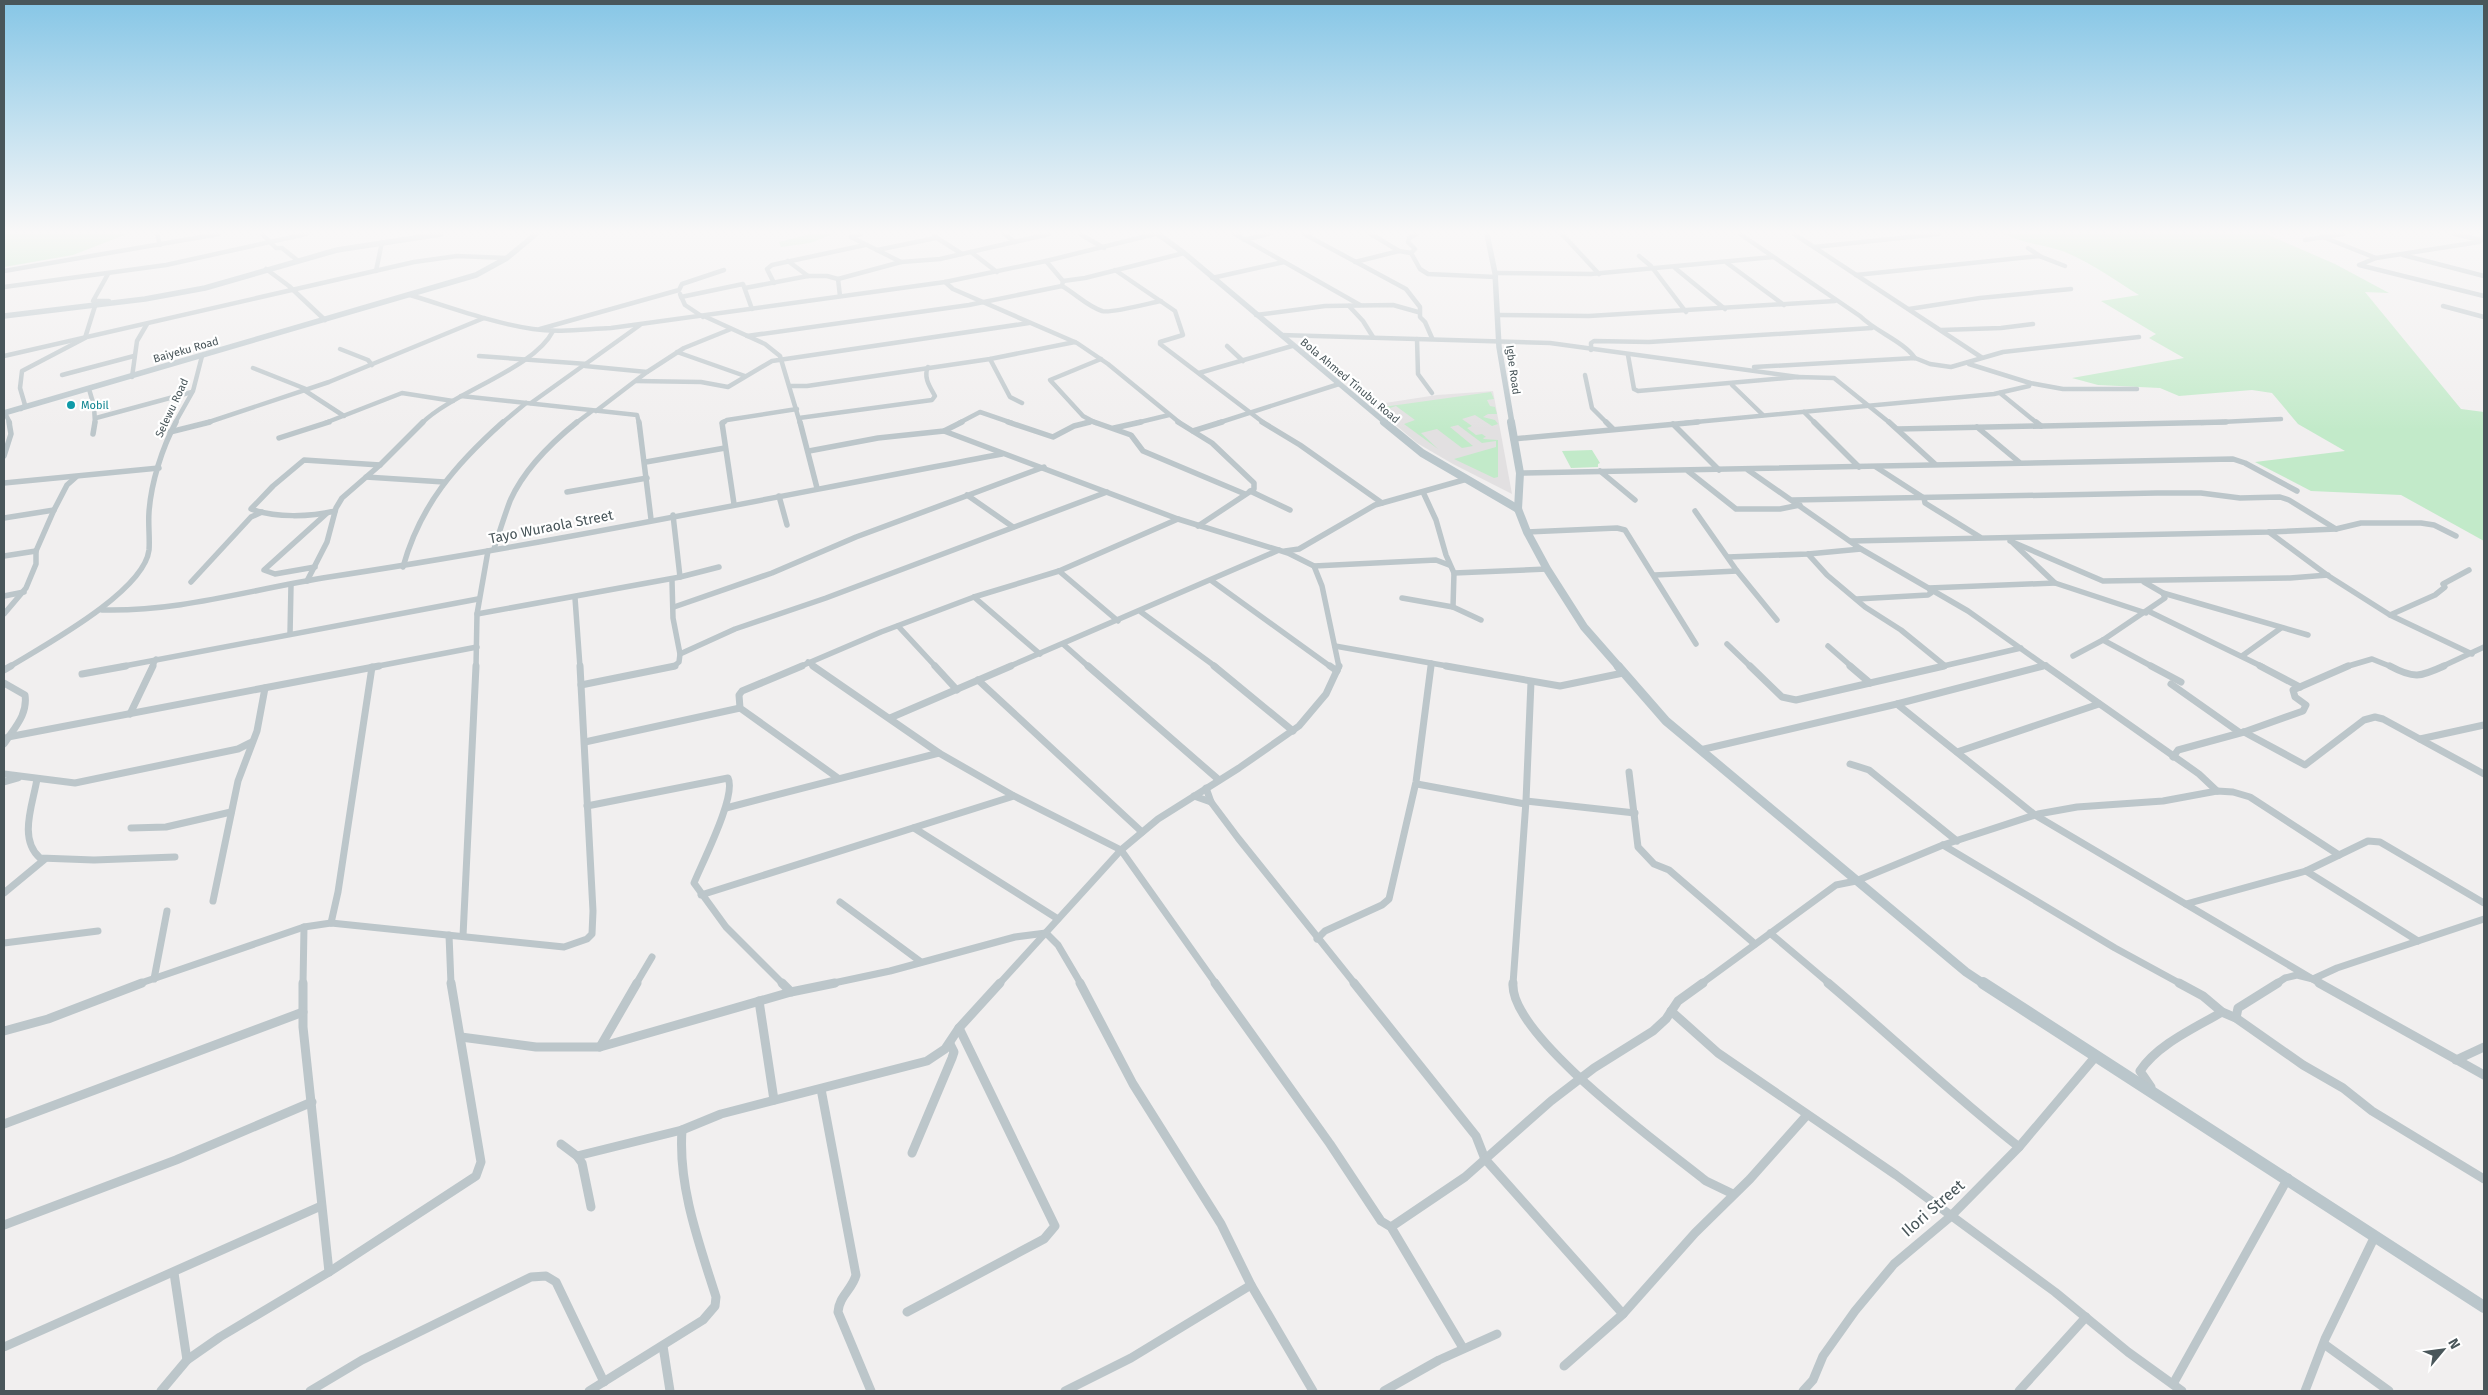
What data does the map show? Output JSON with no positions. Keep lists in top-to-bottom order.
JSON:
{
  "streets": {
    "main road": ["Baiyeku Road", "Igbe Road", "Bola Ahmed Tinubu Road"],
    "street": ["Selewu Road", "Tayo Wuraola Street", "Ilori Street"]
  },
  "crossings": [
    ["Baiyeku Road", "Selewu Road"],
    ["Igbe Road", "Bola Ahmed Tinubu Road"],
    ["Selewu Road", "Tayo Wuraola Street"]
  ],
  "places": ["Mobil"],
  "north": "top right"
}
